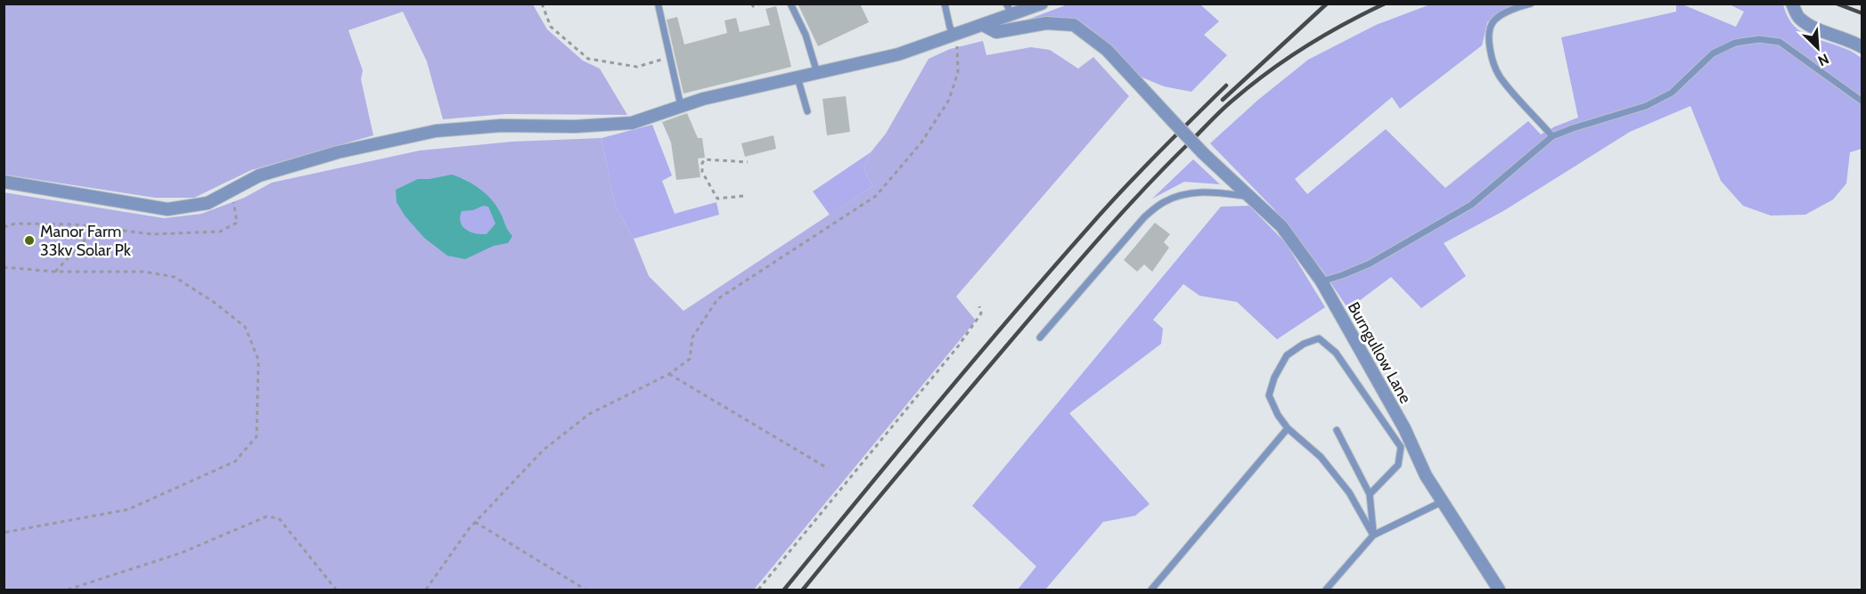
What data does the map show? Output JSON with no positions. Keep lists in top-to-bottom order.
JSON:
{
  "streets": {
    "street": ["Burngullow Lane"]
  },
  "places": ["Manor Farm 33kv Solar Pk"],
  "north": "bottom right"
}
